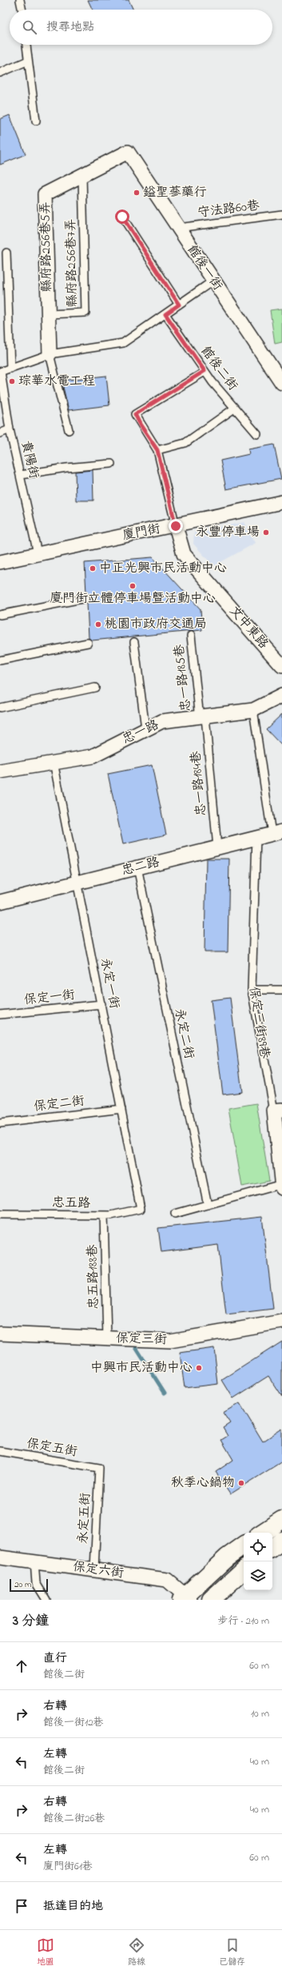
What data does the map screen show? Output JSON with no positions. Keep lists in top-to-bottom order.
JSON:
{
  "streets": {
    "street": [
      "縣府路256巷5弄",
      "館後一街",
      "廈門街",
      "文中東路",
      "忠一路",
      "忠二路",
      "保定三街89巷",
      "保定三街",
      "保定六街"
    ],
    "lane": [
      "守法路60巷",
      "縣府路256巷7弄",
      "館後二街",
      "貴陽街",
      "忠一路185巷",
      "忠一路184巷",
      "永定一街",
      "保定一街",
      "永定二街",
      "保定二街",
      "忠五路",
      "忠五路188巷",
      "保定五街",
      "永定五街"
    ]
  },
  "crossings": [
    ["守法路60巷", "館後一街"],
    ["縣府路256巷5弄", "縣府路256巷7弄"],
    ["縣府路256巷5弄", "館後一街"],
    ["貴陽街", "廈門街"],
    ["廈門街", "文中東路"],
    ["忠一路185巷", "忠一路"],
    ["忠一路185巷", "忠一路184巷"],
    ["忠一路", "忠一路184巷"],
    ["忠一路", "永定一街"],
    ["忠一路184巷", "忠二路"],
    ["忠二路", "永定一街"],
    ["忠二路", "保定三街89巷"],
    ["忠二路", "永定二街"],
    ["永定一街", "保定一街"],
    ["永定一街", "保定二街"],
    ["永定一街", "忠五路"],
    ["忠五路", "忠五路188巷"],
    ["忠五路188巷", "保定三街"],
    ["保定五街", "永定五街"],
    ["永定五街", "保定六街"]
  ],
  "places": [
    "鎰聖蔘藥行",
    "琮華水電工程",
    "永豐停車場",
    "中正光興市民活動中心",
    "廈門街立體停車場暨活動中心",
    "桃園市政府交通局",
    "中興市民活動中心",
    "秋季心鍋物"
  ],
  "scale_bar": "20 m",
  "page": {
    "search": "搜尋地點",
    "scale": "20 m",
    "heading": ["3 分鐘", "步行 · 210 m"],
    "list": [
      ["直行", "館後二街", "60 m"],
      ["右轉", "館後一街12巷", "10 m"],
      ["左轉", "館後二街", "40 m"],
      ["右轉", "館後二街26巷", "40 m"],
      ["左轉", "廈門街61巷", "60 m"],
      "抵達目的地"
    ],
    "nav": ["地圖", "路線", "已儲存"]
  }
}
